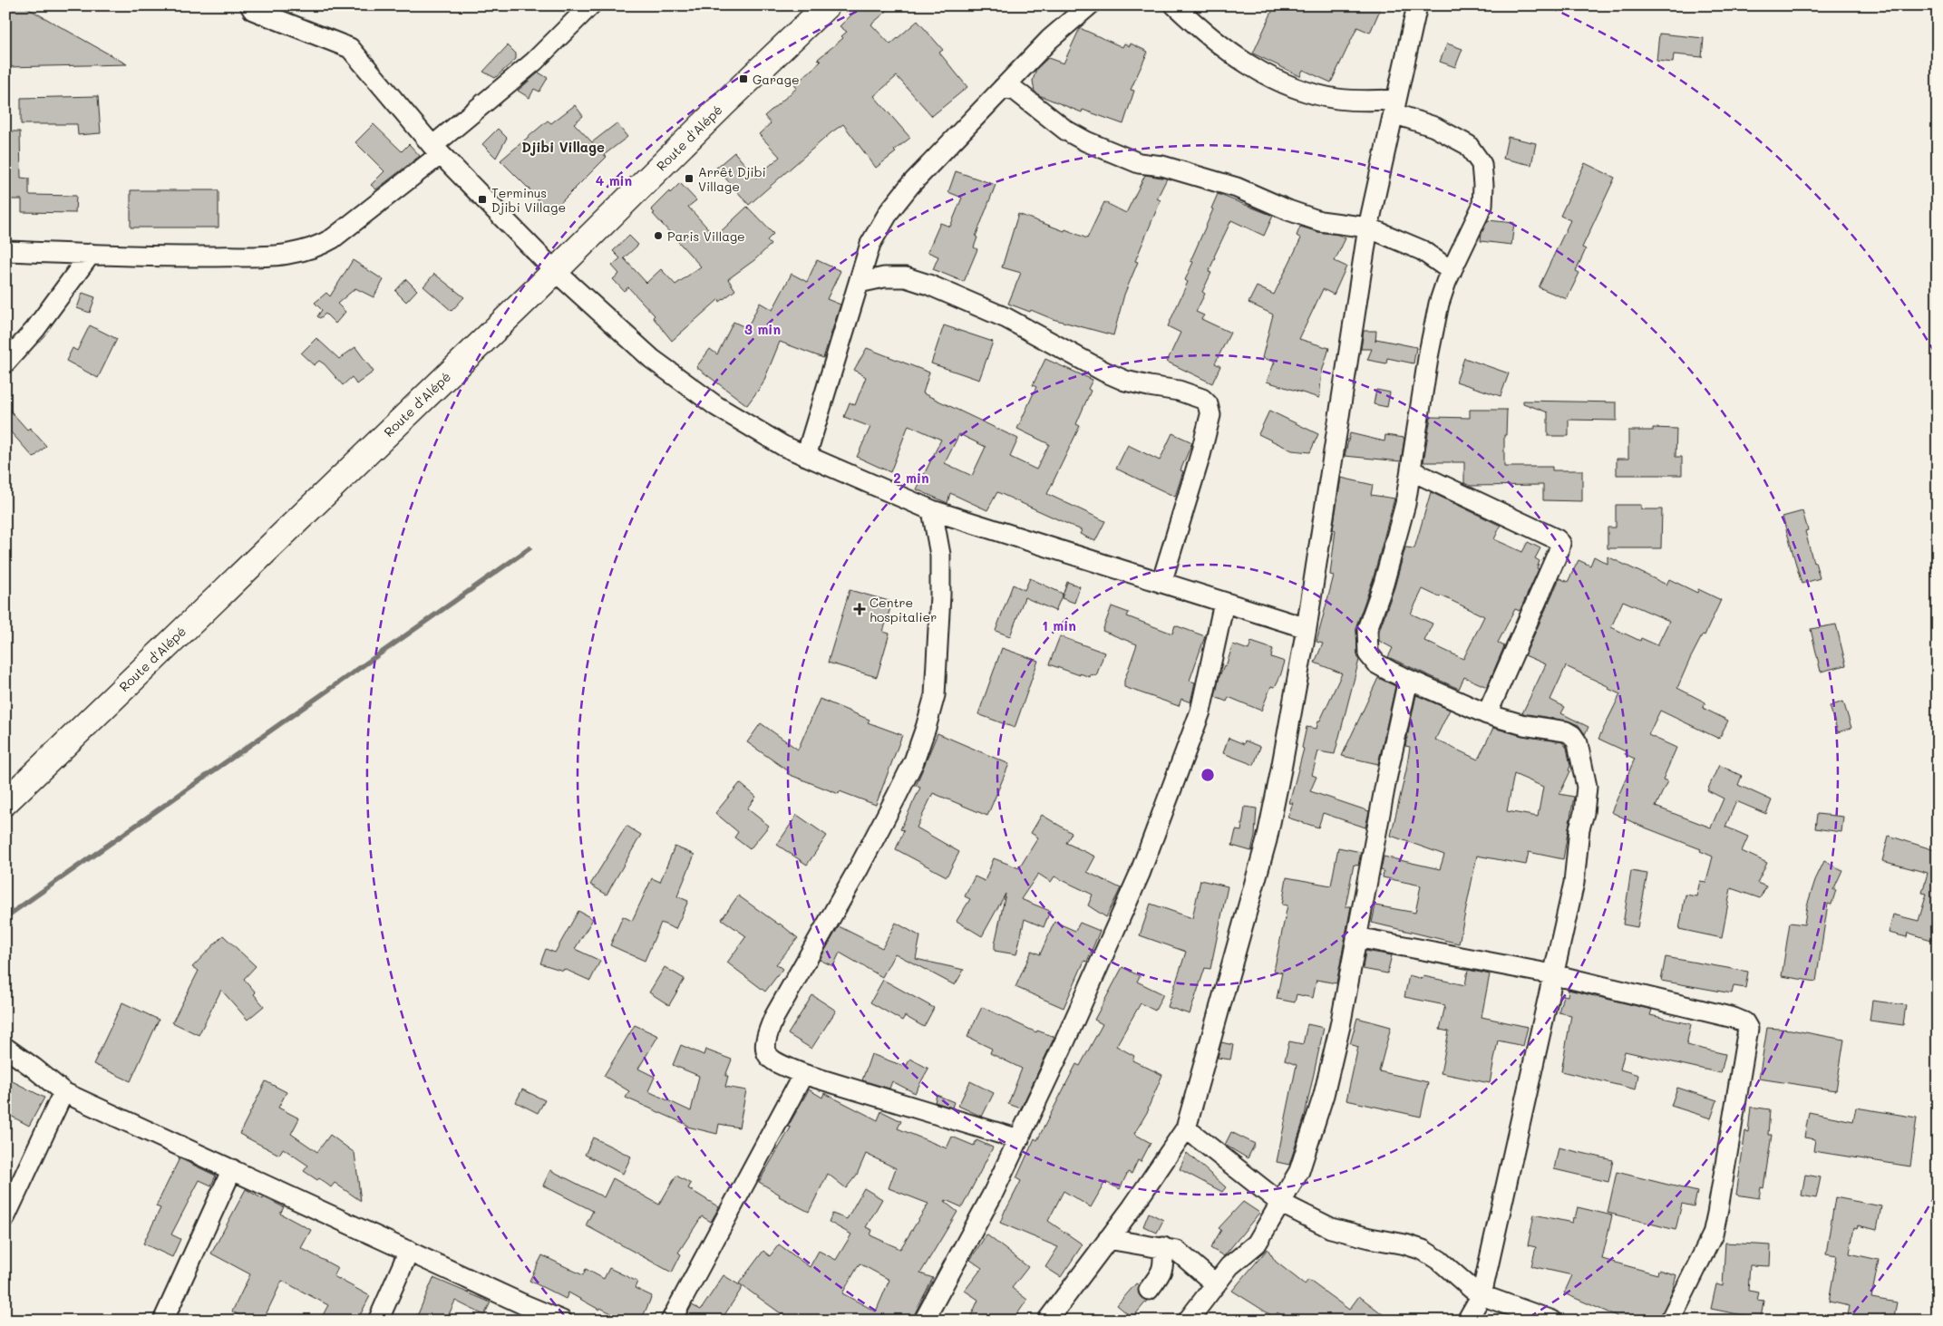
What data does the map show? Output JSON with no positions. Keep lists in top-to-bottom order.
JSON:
{
  "streets": {
    "main road": ["Route d'Alépé"]
  },
  "districts": ["Djibi Village"],
  "places": {
    "transit": ["Garage", "Arrêt Djibi Village", "Terminus Djibi Village"],
    "other": ["Paris Village"],
    "health": ["Centre hospitalier"]
  },
  "rings": [
    "4 min",
    "3 min",
    "2 min",
    "1 min"
  ]
}
